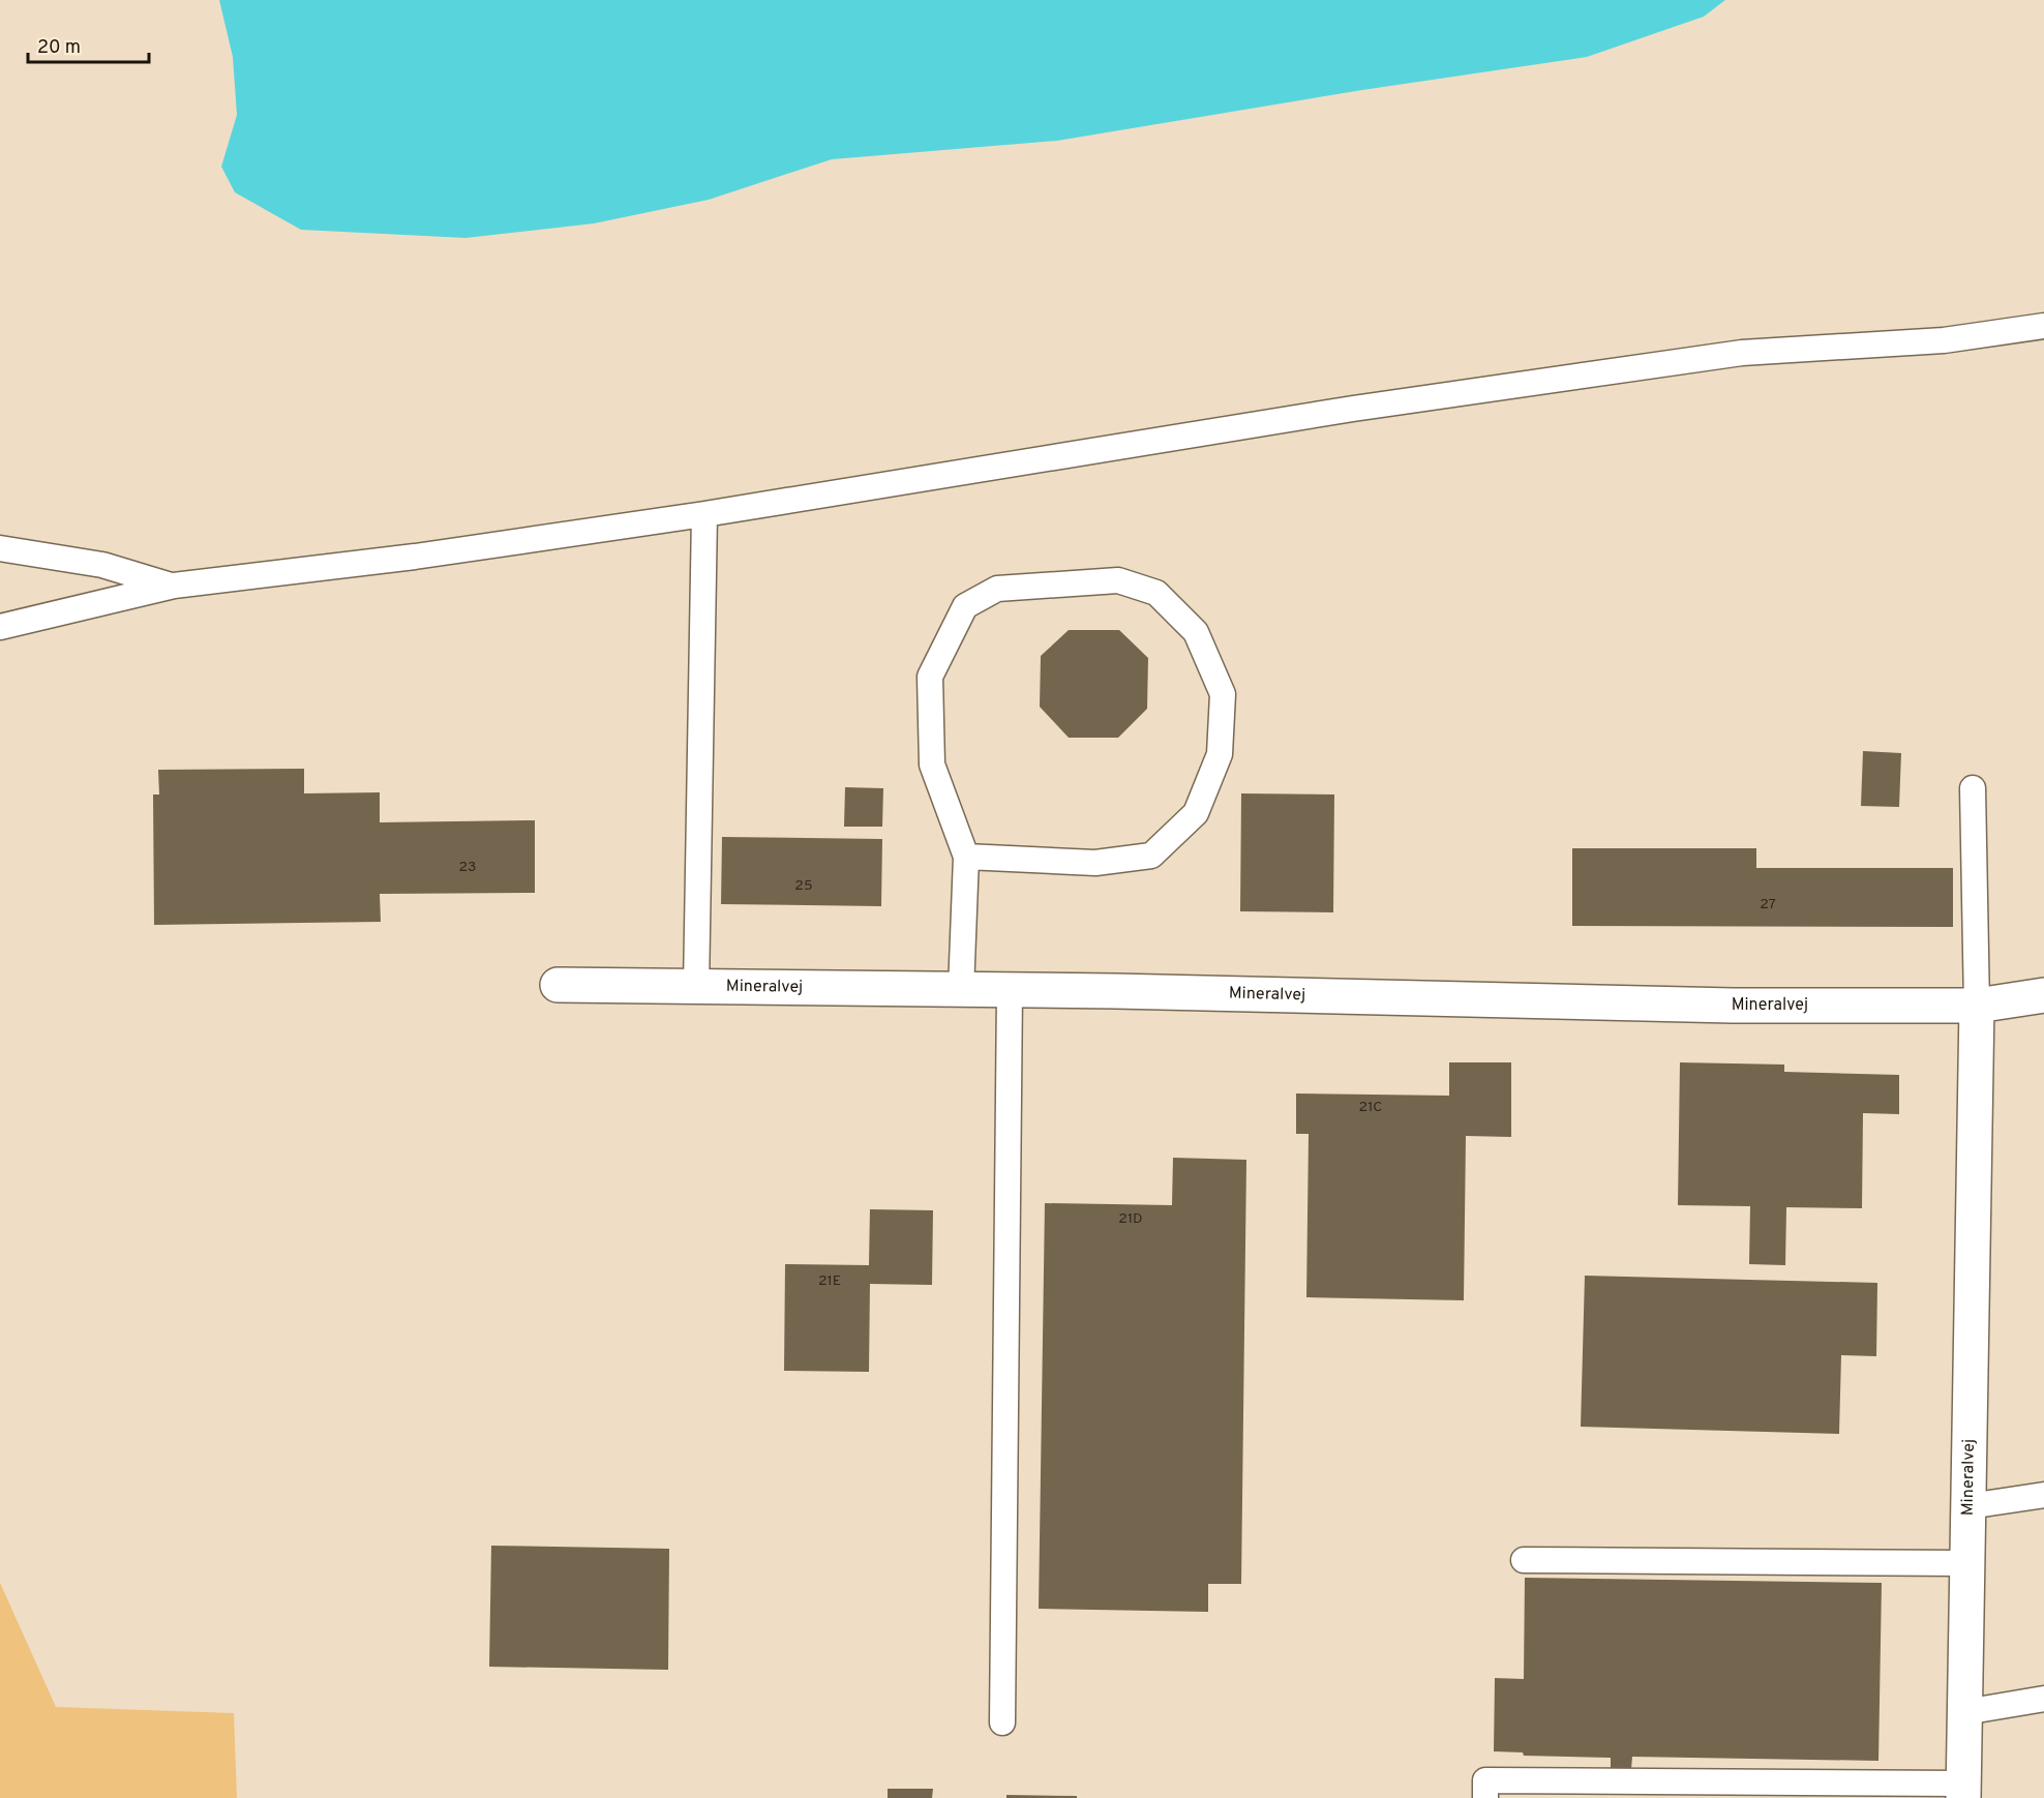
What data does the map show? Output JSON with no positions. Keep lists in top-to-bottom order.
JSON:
{
  "streets": {
    "street": ["Mineralvej"]
  },
  "house_numbers": [
    "23",
    "25",
    "27",
    "21C",
    "21D",
    "21E"
  ],
  "scale_bar": "20 m"
}
